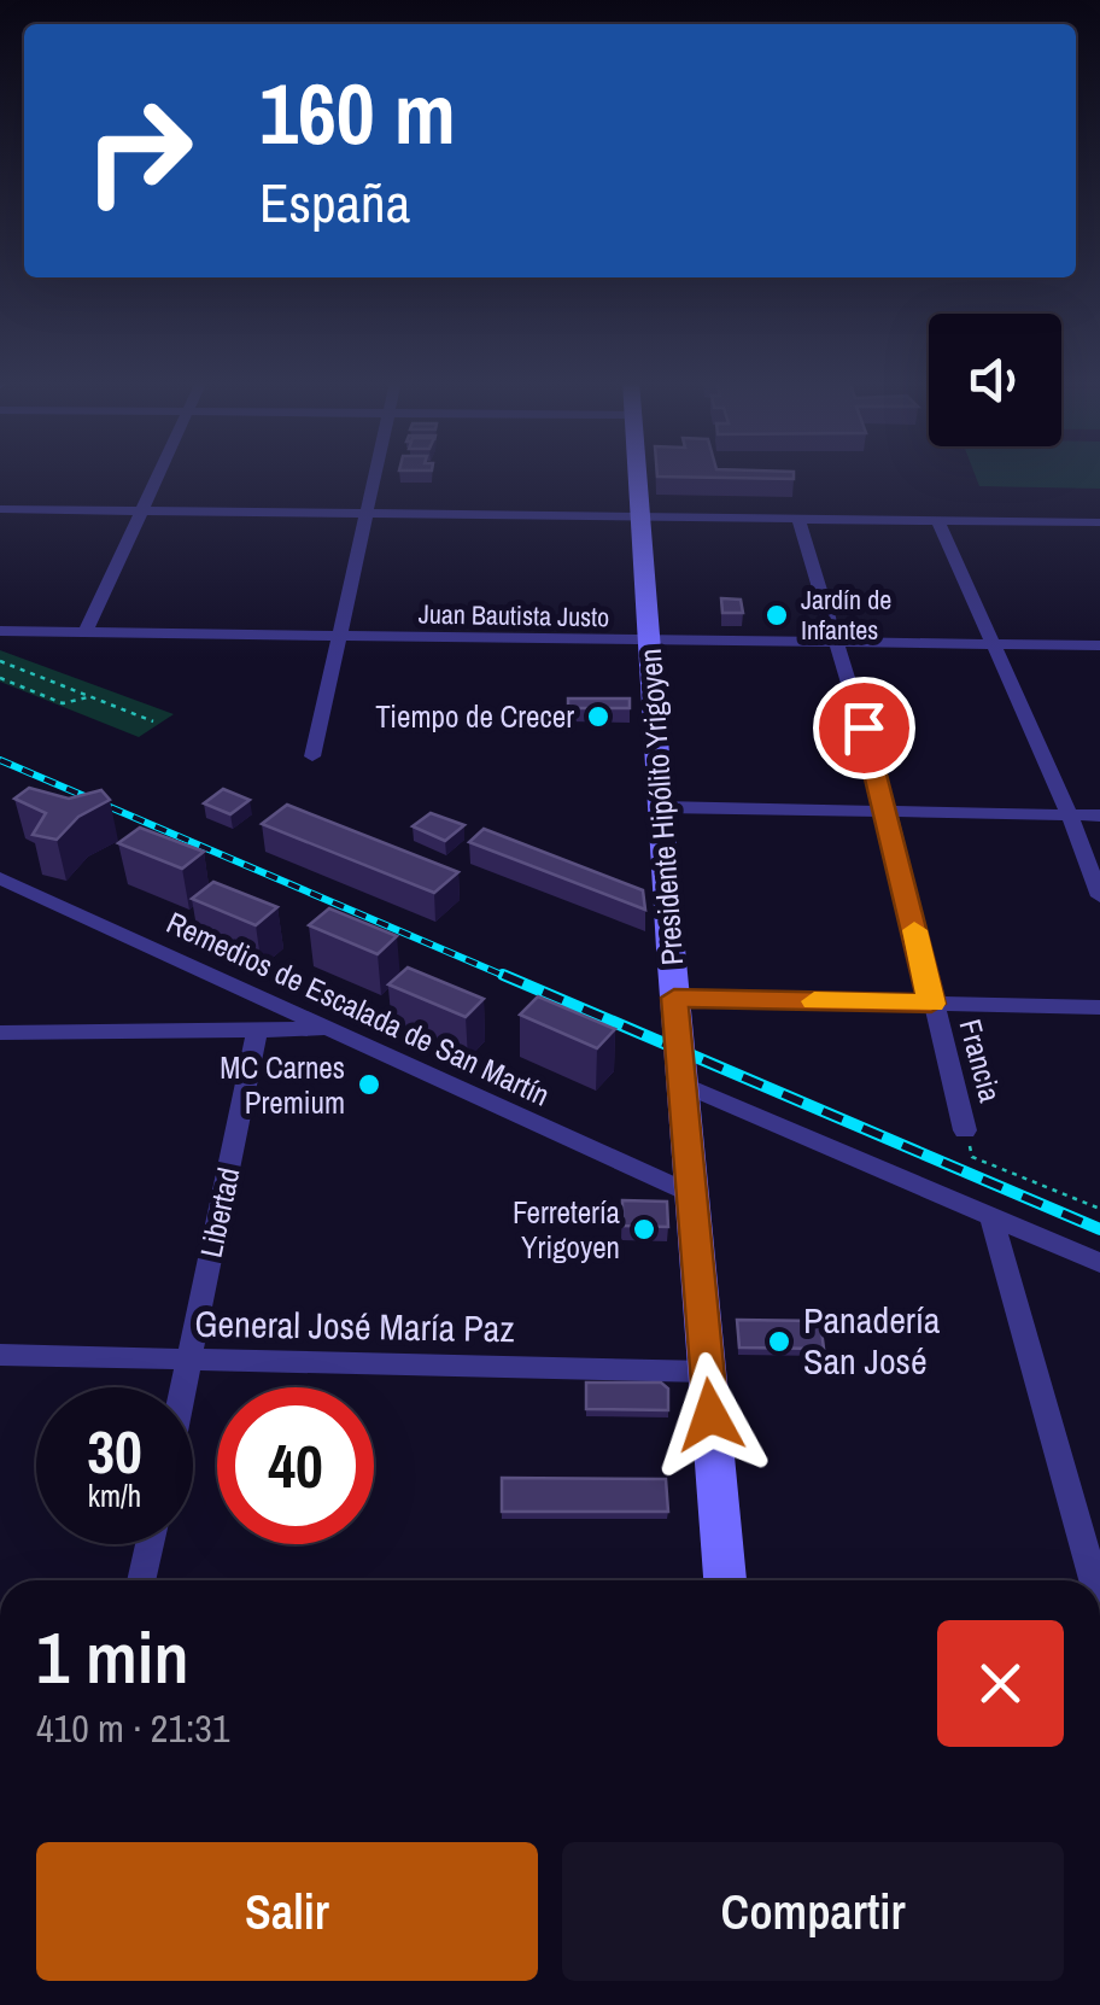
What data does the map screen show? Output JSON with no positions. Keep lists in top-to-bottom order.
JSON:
{
  "streets": {
    "street": [
      "Juan Bautista Justo",
      "Presidente Hipólito Yrigoyen",
      "Remedios de Escalada de San Martín",
      "Francia",
      "Libertad",
      "General José María Paz"
    ]
  },
  "crossings": [
    ["Juan Bautista Justo", "Presidente Hipólito Yrigoyen"],
    ["Juan Bautista Justo", "Francia"],
    ["Presidente Hipólito Yrigoyen", "Remedios de Escalada de San Martín"],
    ["Presidente Hipólito Yrigoyen", "General José María Paz"],
    ["Libertad", "General José María Paz"]
  ],
  "places": [
    "Jardín de Infantes",
    "Tiempo de Crecer",
    "MC Carnes Premium",
    "Ferretería Yrigoyen",
    "Panadería San José"
  ],
  "page": {
    "turn": ["160 m", "España"],
    "speed": "30 km/h",
    "limit": "40",
    "heading": ["1 min", "410 m · 21:31"],
    "buttons": ["Salir", "Compartir"]
  }
}
